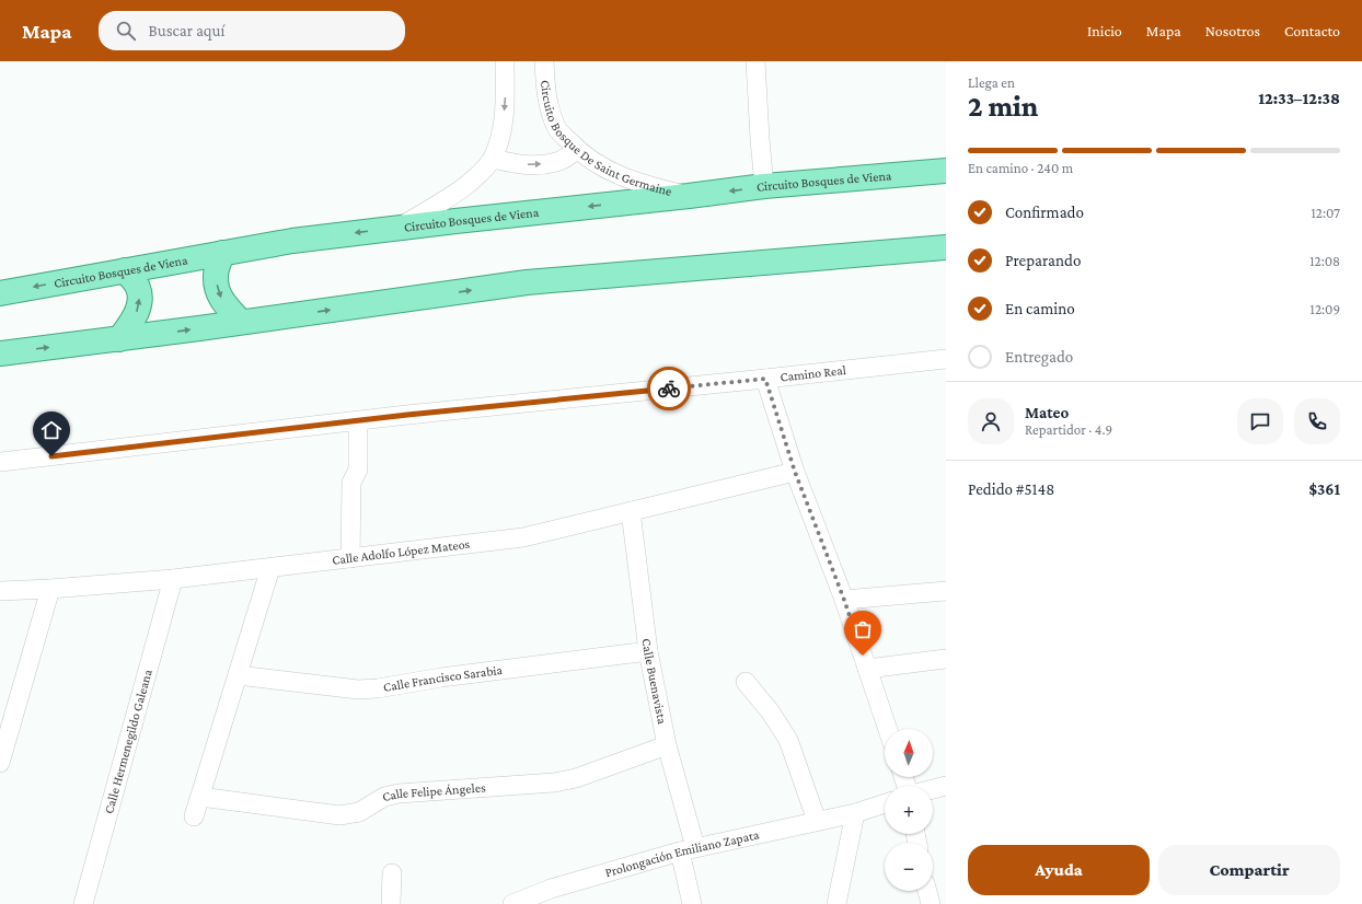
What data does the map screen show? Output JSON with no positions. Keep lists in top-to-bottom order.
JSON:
{
  "streets": {
    "main road": ["Circuito Bosques de Viena"],
    "street": [
      "Circuito Bosque De Saint Germaine",
      "Camino Real",
      "Calle Adolfo López Mateos",
      "Calle Francisco Sarabia",
      "Calle Buenavista",
      "Calle Hermenegildo Galeana",
      "Calle Felipe Ángeles",
      "Prolongación Emiliano Zapata"
    ]
  },
  "crossings": [
    ["Circuito Bosque De Saint Germaine", "Circuito Bosques de Viena"],
    ["Calle Adolfo López Mateos", "Calle Buenavista"],
    ["Calle Adolfo López Mateos", "Calle Hermenegildo Galeana"],
    ["Calle Francisco Sarabia", "Calle Buenavista"],
    ["Calle Buenavista", "Calle Felipe Ángeles"],
    ["Calle Buenavista", "Prolongación Emiliano Zapata"]
  ],
  "north": "top",
  "page": {
    "header": "Mapa",
    "search": "Buscar aquí",
    "nav": [
      "Inicio",
      "Mapa",
      "Nosotros",
      "Contacto"
    ],
    "heading": ["2 min", "Llega en", "12:33–12:38"],
    "panel": [
      "Mateo",
      "Repartidor · 4.9",
      "Pedido #5148",
      "$361"
    ],
    "bar": "En camino · 240 m",
    "list": [
      ["Confirmado", "12:07"],
      ["Preparando", "12:08"],
      ["En camino", "12:09"],
      "Entregado"
    ],
    "map_buttons": ["+", "−"],
    "buttons": ["Ayuda", "Compartir"]
  }
}
